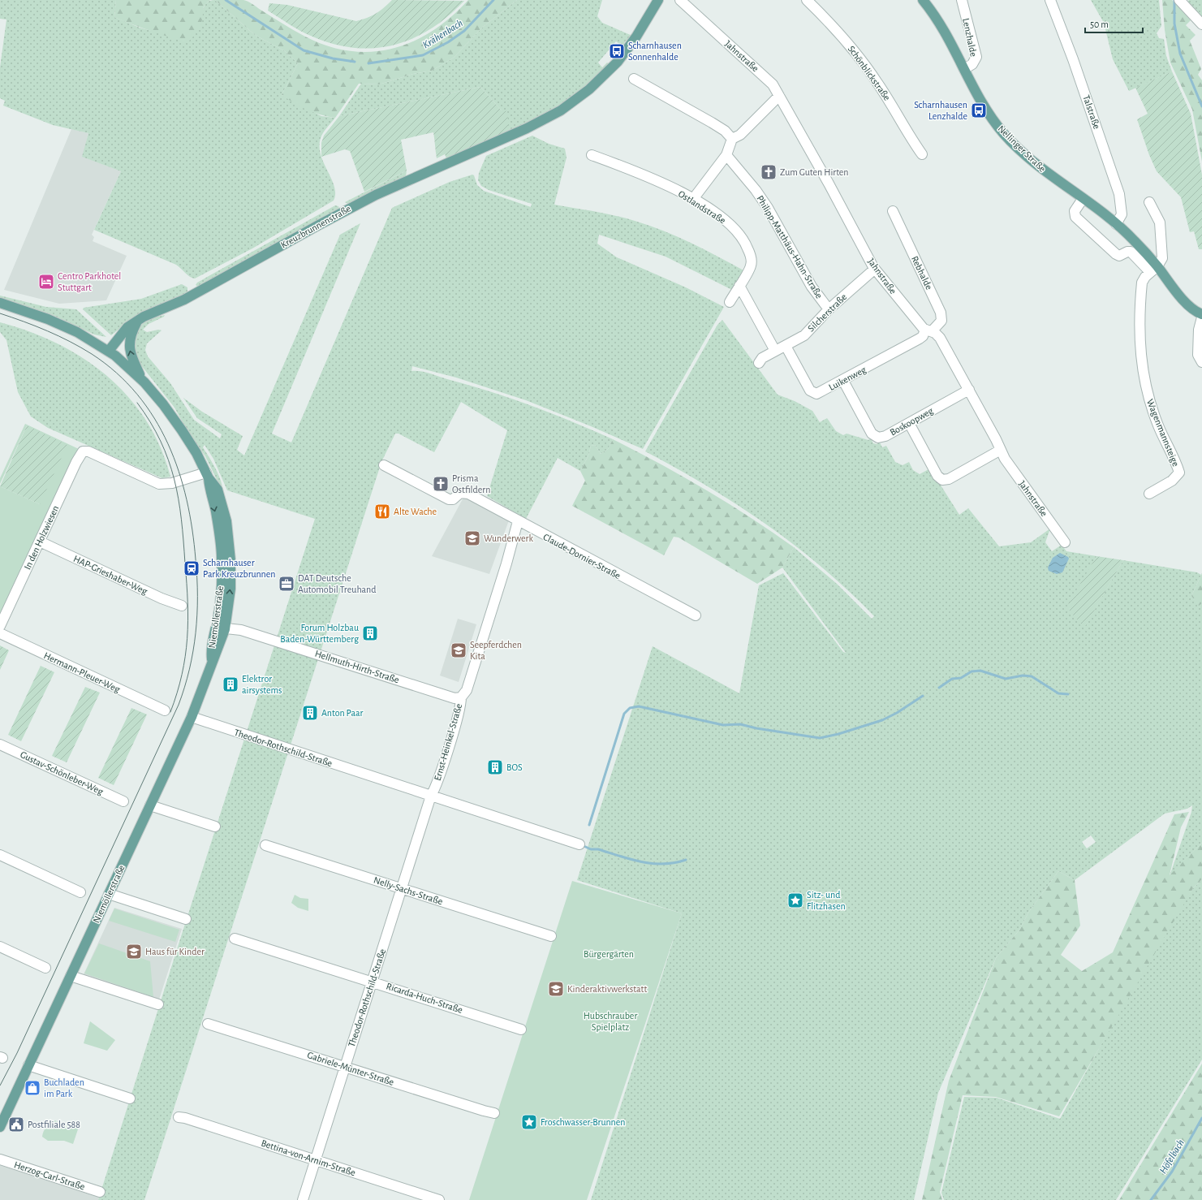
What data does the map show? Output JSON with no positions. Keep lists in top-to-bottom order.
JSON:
{
  "streets": {
    "main road": ["Nellinger Straße", "Kreuzbrunnenstraße", "Niemöllerstraße"],
    "street": [
      "Lenzhalde",
      "Jahnstraße",
      "Schönblickstraße",
      "Talstraße",
      "Ostlandstraße",
      "Philipp-Matthäus-Hahn-Straße",
      "Rebhalde",
      "Silcherstraße",
      "Luikenweg",
      "Boskoopweg",
      "Wagenmannsteige",
      "In den Holzwiesen",
      "Claude-Dornier-Straße",
      "HAP-Grieshaber-Weg",
      "Hellmuth-Hirth-Straße",
      "Hermann-Pleuer-Weg",
      "Ernst-Heinkel-Straße",
      "Theodor-Rothschild-Straße",
      "Gustav-Schönleber-Weg",
      "Nelly-Sachs-Straße",
      "Ricarda-Huch-Straße",
      "Gabriele-Münter-Straße",
      "Bettina-von-Arnim-Straße",
      "Herzog-Carl-Straße"
    ]
  },
  "crossings": [
    ["Lenzhalde", "Nellinger Straße"],
    ["Jahnstraße", "Rebhalde"],
    ["Jahnstraße", "Silcherstraße"],
    ["Jahnstraße", "Luikenweg"],
    ["Jahnstraße", "Boskoopweg"],
    ["Talstraße", "Nellinger Straße"],
    ["Nellinger Straße", "Wagenmannsteige"],
    ["Kreuzbrunnenstraße", "Niemöllerstraße"],
    ["Philipp-Matthäus-Hahn-Straße", "Silcherstraße"],
    ["Rebhalde", "Luikenweg"],
    ["Silcherstraße", "Luikenweg"],
    ["Luikenweg", "Boskoopweg"],
    ["In den Holzwiesen", "HAP-Grieshaber-Weg"],
    ["In den Holzwiesen", "Niemöllerstraße"],
    ["Claude-Dornier-Straße", "Ernst-Heinkel-Straße"],
    ["Niemöllerstraße", "Hellmuth-Hirth-Straße"],
    ["Niemöllerstraße", "Theodor-Rothschild-Straße"],
    ["Hellmuth-Hirth-Straße", "Ernst-Heinkel-Straße"],
    ["Ernst-Heinkel-Straße", "Theodor-Rothschild-Straße"],
    ["Theodor-Rothschild-Straße", "Nelly-Sachs-Straße"],
    ["Theodor-Rothschild-Straße", "Ricarda-Huch-Straße"],
    ["Theodor-Rothschild-Straße", "Gabriele-Münter-Straße"],
    ["Theodor-Rothschild-Straße", "Bettina-von-Arnim-Straße"]
  ],
  "water": ["Krähenbach", "Höfelbach"],
  "parks": ["Bürgergärten", "Hubschrauber Spielplatz"],
  "places": {
    "bus stop": ["Scharnhausen Sonnenhalde", "Scharnhausen Lenzhalde"],
    "church": ["Zum Guten Hirten", "Prisma Ostfildern"],
    "hotel": ["Centro Parkhotel Stuttgart"],
    "restaurant": ["Alte Wache"],
    "school or university": [
      "Wunderwerk",
      "Seepferdchen Kita",
      "Haus für Kinder",
      "Kinderaktivwerkstatt"
    ],
    "station": ["Scharnhauser Park Kreuzbrunnen"],
    "office": ["DAT Deutsche Automobil Treuhand"],
    "building": [
      "Forum Holzbau Baden-Württemberg",
      "Elektror airsystems",
      "Anton Paar",
      "BOS"
    ],
    "place": ["Sitz- und Flitzhasen", "Froschwasser-Brunnen"],
    "shop": ["Buchladen im Park"],
    "public building": ["Postfiliale 588"]
  },
  "scale_bar": "50 m"
}
